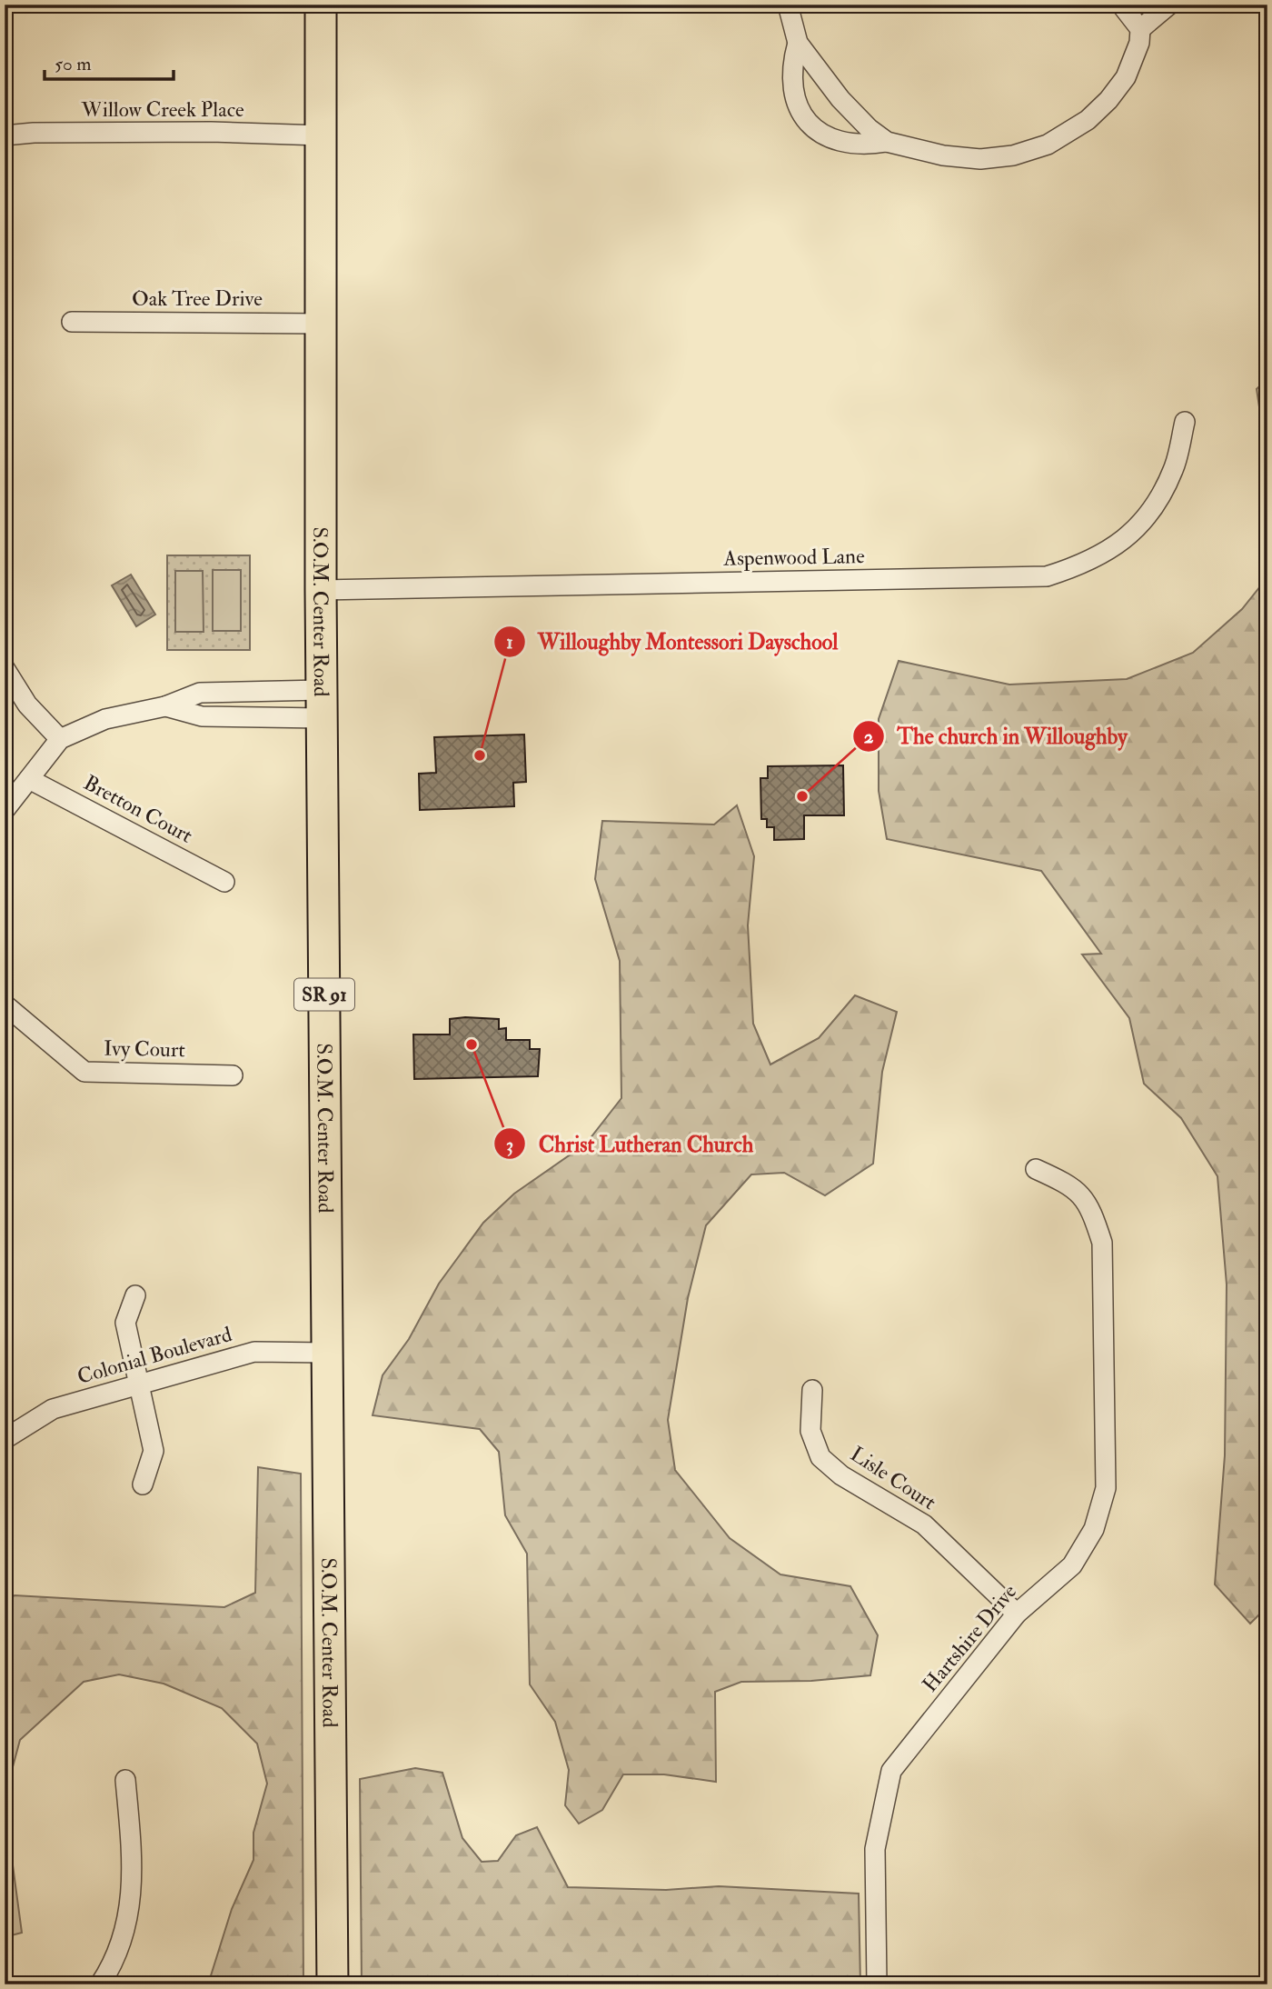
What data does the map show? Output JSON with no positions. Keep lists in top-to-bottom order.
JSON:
{
  "streets": {
    "main road": ["S.O.M. Center Road", "SR 91"],
    "street": [
      "Willow Creek Place",
      "Oak Tree Drive",
      "Aspenwood Lane",
      "Bretton Court",
      "Ivy Court",
      "Colonial Boulevard",
      "Lisle Court",
      "Hartshire Drive"
    ]
  },
  "crossings": [
    ["Willow Creek Place", "S.O.M. Center Road"],
    ["Oak Tree Drive", "S.O.M. Center Road"],
    ["Aspenwood Lane", "S.O.M. Center Road"],
    ["S.O.M. Center Road", "Colonial Boulevard"],
    ["Lisle Court", "Hartshire Drive"]
  ],
  "places": ["Willoughby Montessori Dayschool", "The church in Willoughby", "Christ Lutheran Church"],
  "scale_bar": "50 m"
}
